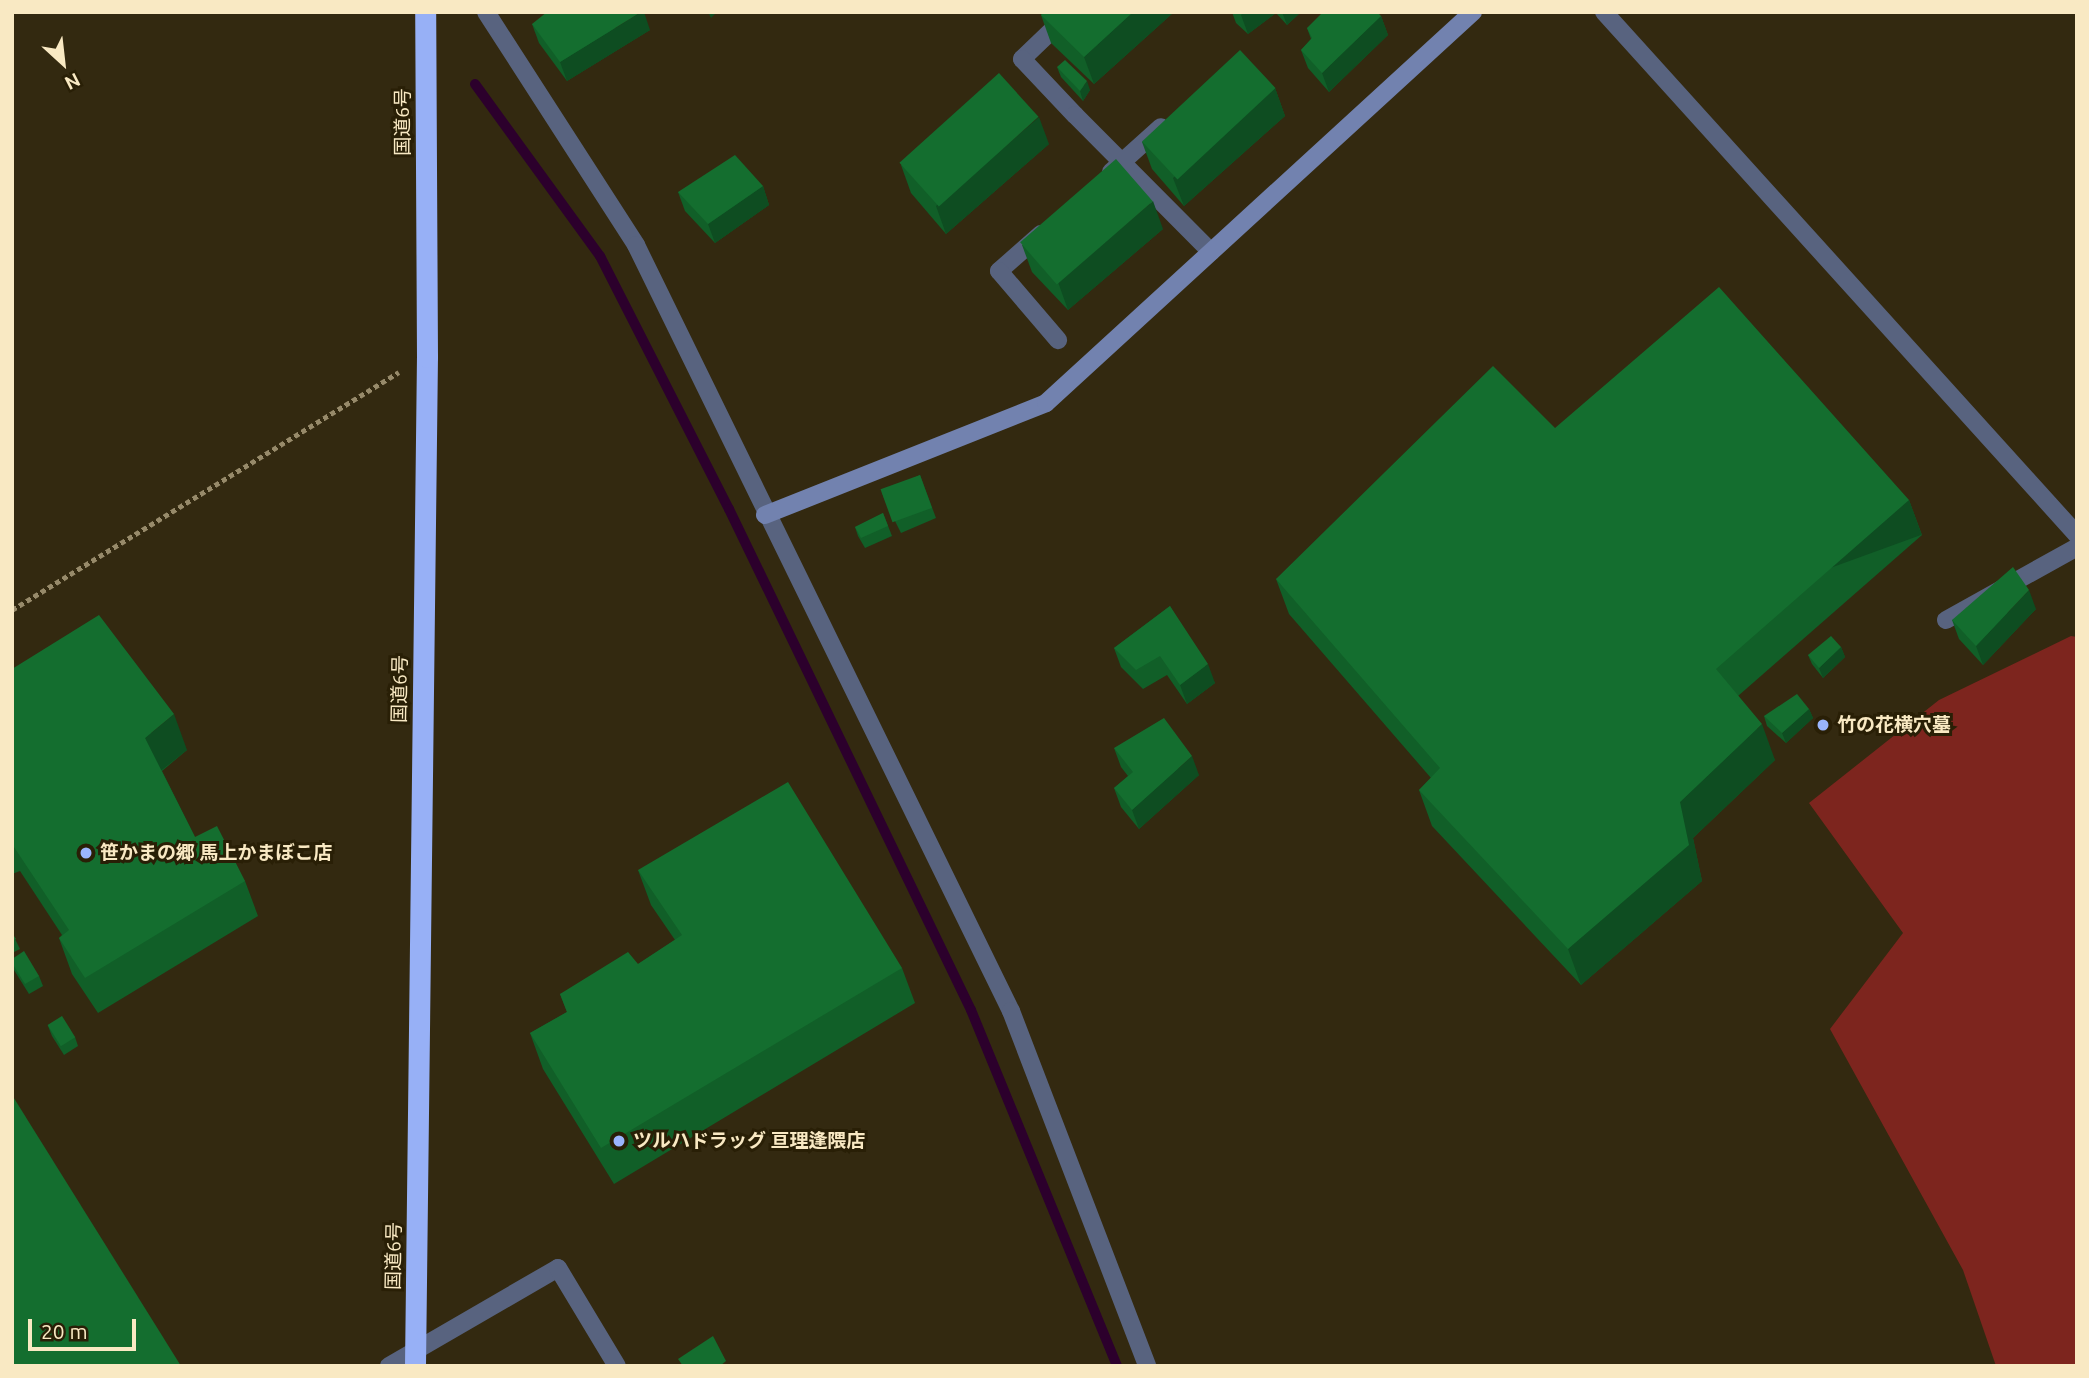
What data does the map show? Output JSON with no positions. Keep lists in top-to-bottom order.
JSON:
{
  "streets": {
    "highway": ["国道6号"]
  },
  "places": ["竹の花横穴墓", "笹かまの郷 馬上かまぼこ店", "ツルハドラッグ 亘理逢隈店"],
  "scale_bar": "20 m",
  "north": "bottom right"
}
